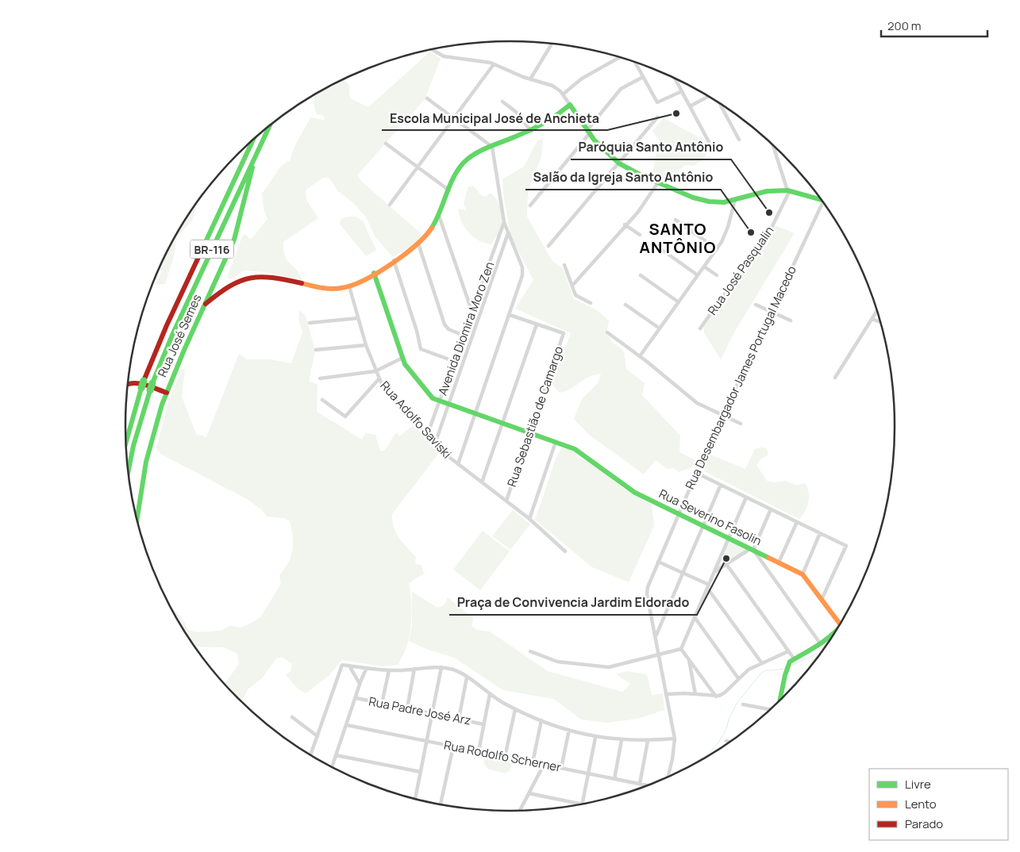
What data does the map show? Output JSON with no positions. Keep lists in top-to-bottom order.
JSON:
{
  "streets": {
    "main road": ["BR-116", "Rua José Semes", "Rua Severino Fasolin"],
    "street": [
      "Rua José Pasqualin",
      "Avenida Diomira Moro Zen",
      "Rua Desembargador James Portugal Macedo",
      "Rua Sebastião de Camargo",
      "Rua Adolfo Saviski",
      "Rua Padre José Arz",
      "Rua Rodolfo Scherner"
    ]
  },
  "crossings": [
    ["BR-116", "Rua José Semes"],
    ["Avenida Diomira Moro Zen", "Rua Adolfo Saviski"],
    ["Avenida Diomira Moro Zen", "Rua Severino Fasolin"],
    ["Rua Desembargador James Portugal Macedo", "Rua Severino Fasolin"],
    ["Rua Sebastião de Camargo", "Rua Adolfo Saviski"],
    ["Rua Sebastião de Camargo", "Rua Severino Fasolin"]
  ],
  "districts": ["SANTO ANTÔNIO"],
  "places": [
    "Escola Municipal José de Anchieta",
    "Paróquia Santo Antônio",
    "Salão da Igreja Santo Antônio",
    "Praça de Convivencia Jardim Eldorado"
  ],
  "legend": ["Livre", "Lento", "Parado"],
  "scale_bar": "200 m"
}
